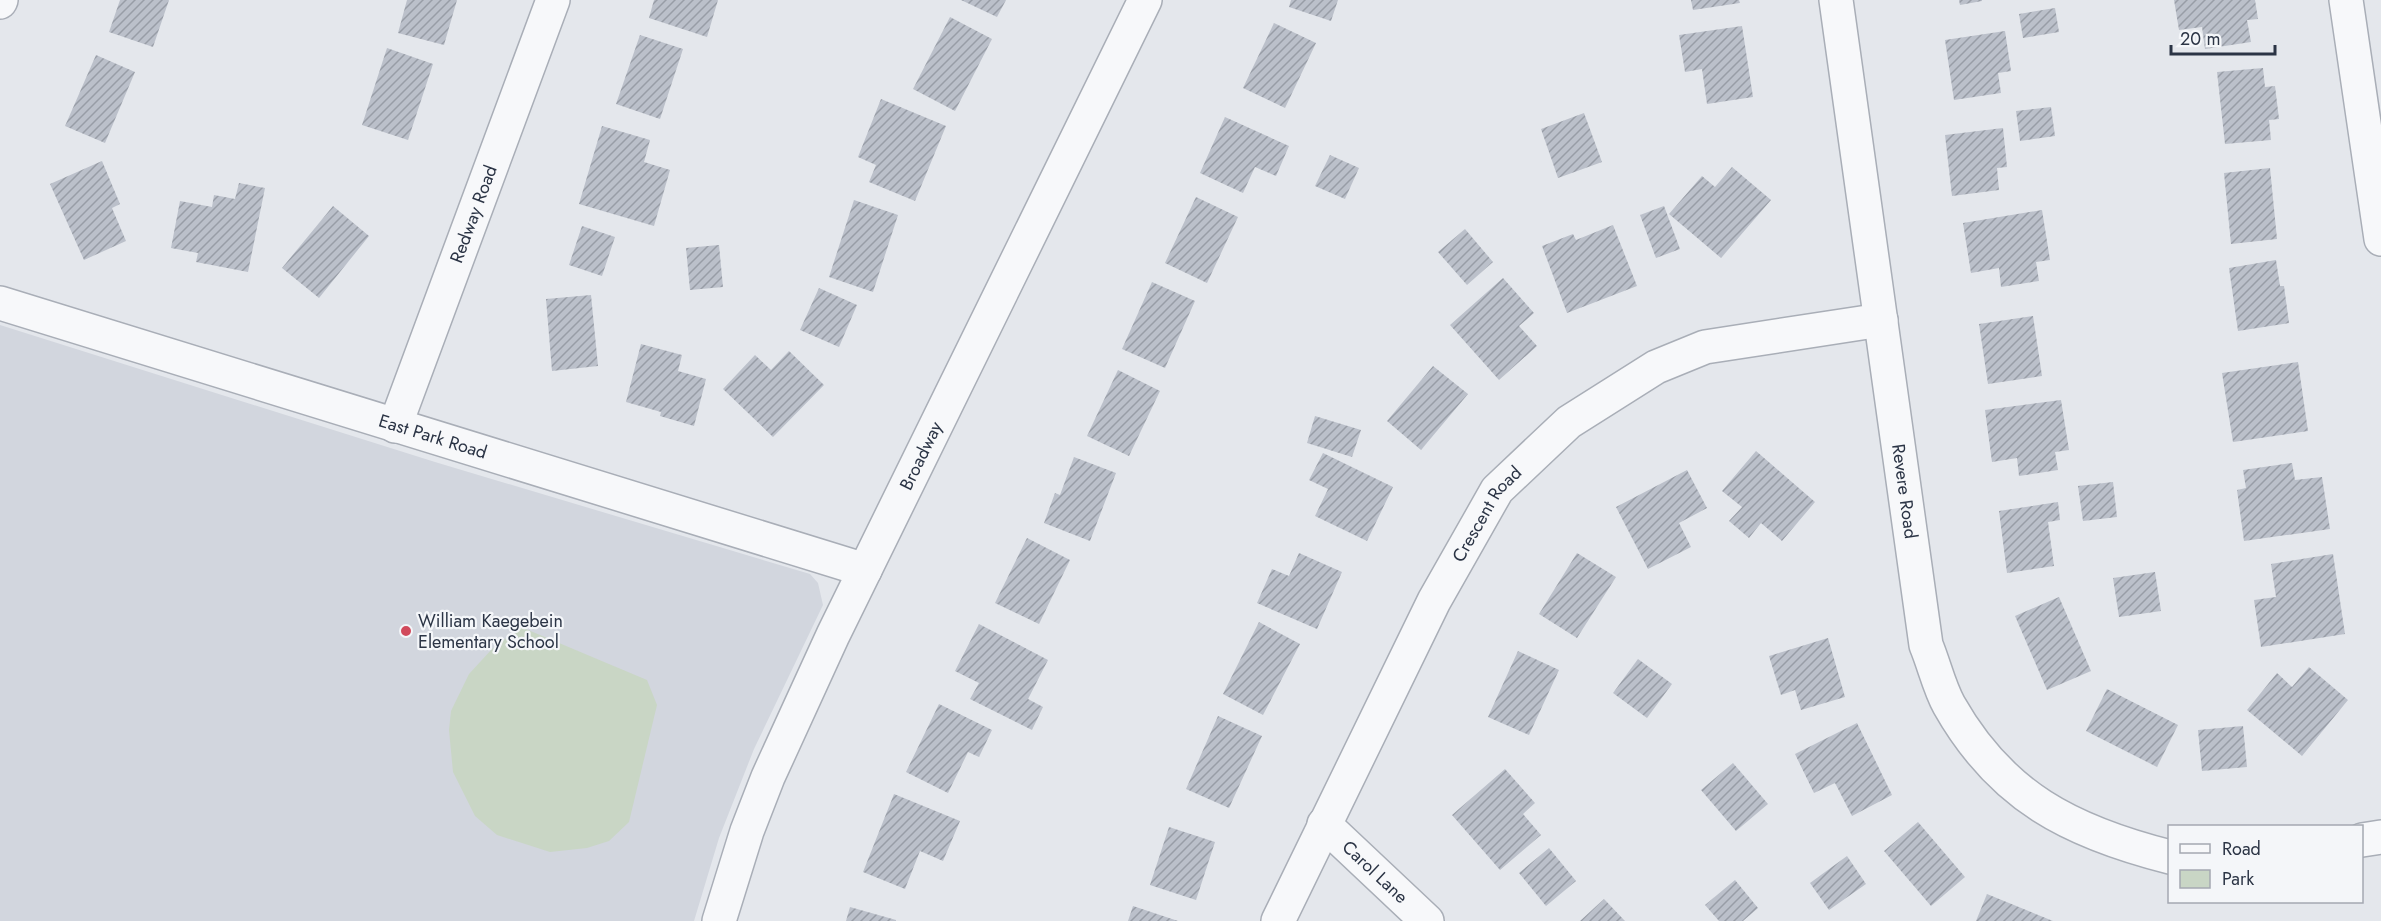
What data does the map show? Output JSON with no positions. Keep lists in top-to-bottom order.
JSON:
{
  "streets": {
    "street": [
      "Redway Road",
      "East Park Road",
      "Broadway",
      "Revere Road",
      "Crescent Road",
      "Carol Lane"
    ]
  },
  "crossings": [
    ["Redway Road", "East Park Road"],
    ["East Park Road", "Broadway"],
    ["Revere Road", "Crescent Road"],
    ["Crescent Road", "Carol Lane"]
  ],
  "places": ["William Kaegebein Elementary School"],
  "legend": ["Road", "Park"],
  "scale_bar": "20 m"
}
